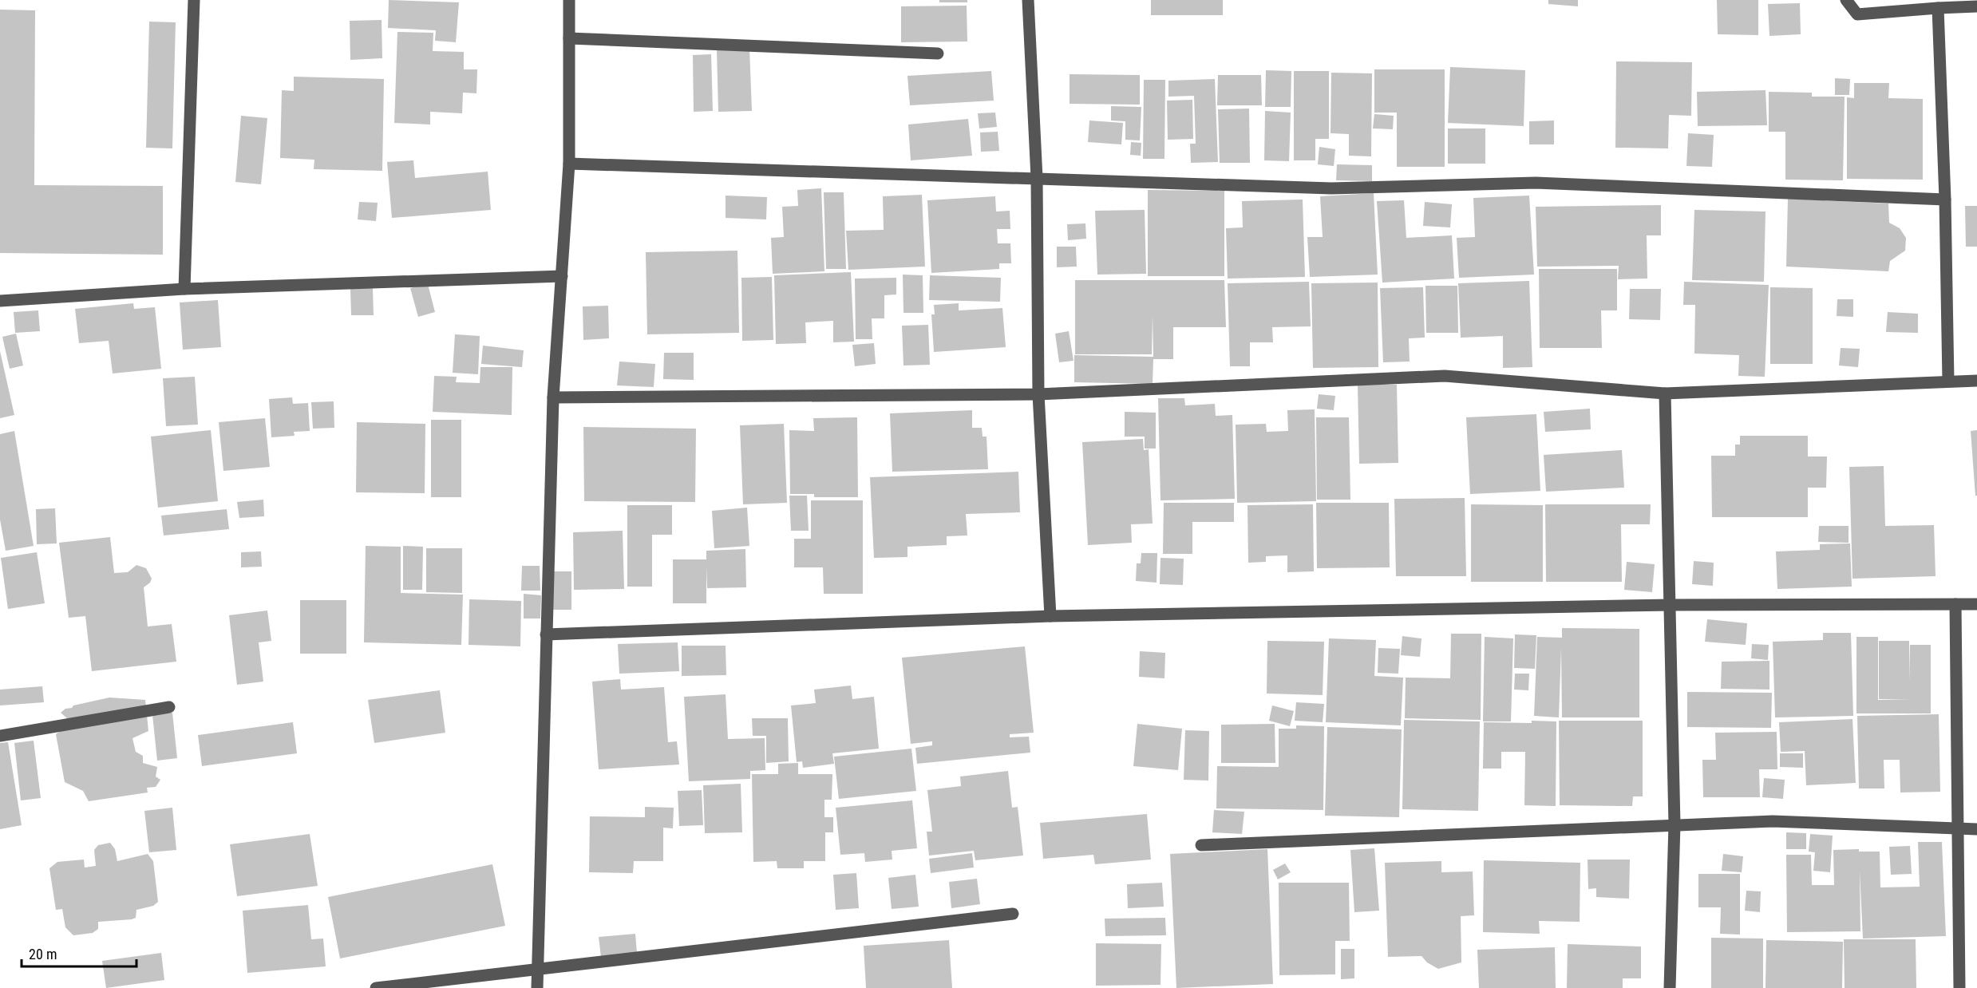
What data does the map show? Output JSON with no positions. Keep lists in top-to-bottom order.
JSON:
{
  "scale_bar": "20 m"
}
